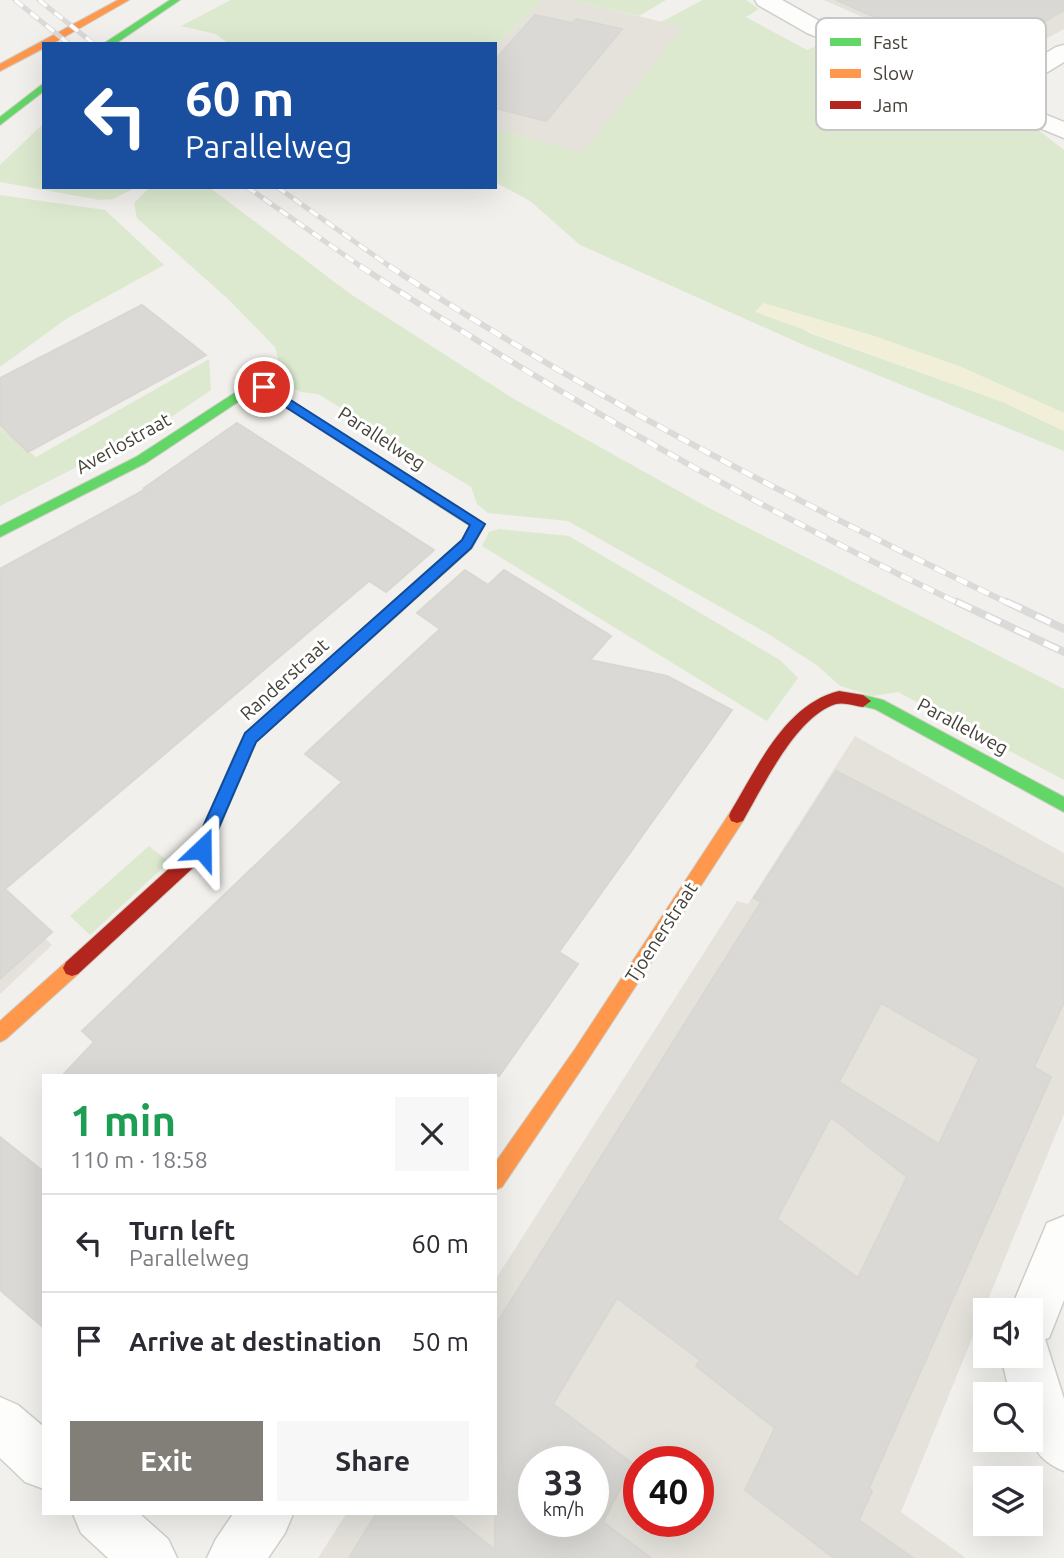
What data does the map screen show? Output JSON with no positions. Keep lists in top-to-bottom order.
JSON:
{
  "streets": {
    "street": [
      "Parallelweg",
      "Averlostraat",
      "Randerstraat",
      "Tjoenerstraat"
    ]
  },
  "crossings": [
    ["Parallelweg", "Averlostraat"],
    ["Parallelweg", "Randerstraat"],
    ["Parallelweg", "Tjoenerstraat"]
  ],
  "legend": ["Fast", "Slow", "Jam"],
  "page": {
    "turn": ["60 m", "Parallelweg"],
    "heading": ["1 min", "110 m · 18:58"],
    "list": [
      {
        "name": "Turn left",
        "note": "Parallelweg",
        "value": "60 m"
      },
      {
        "name": "Arrive at destination",
        "value": "50 m"
      }
    ],
    "buttons": ["Exit", "Share"],
    "speed": "33 km/h",
    "limit": "40"
  }
}
